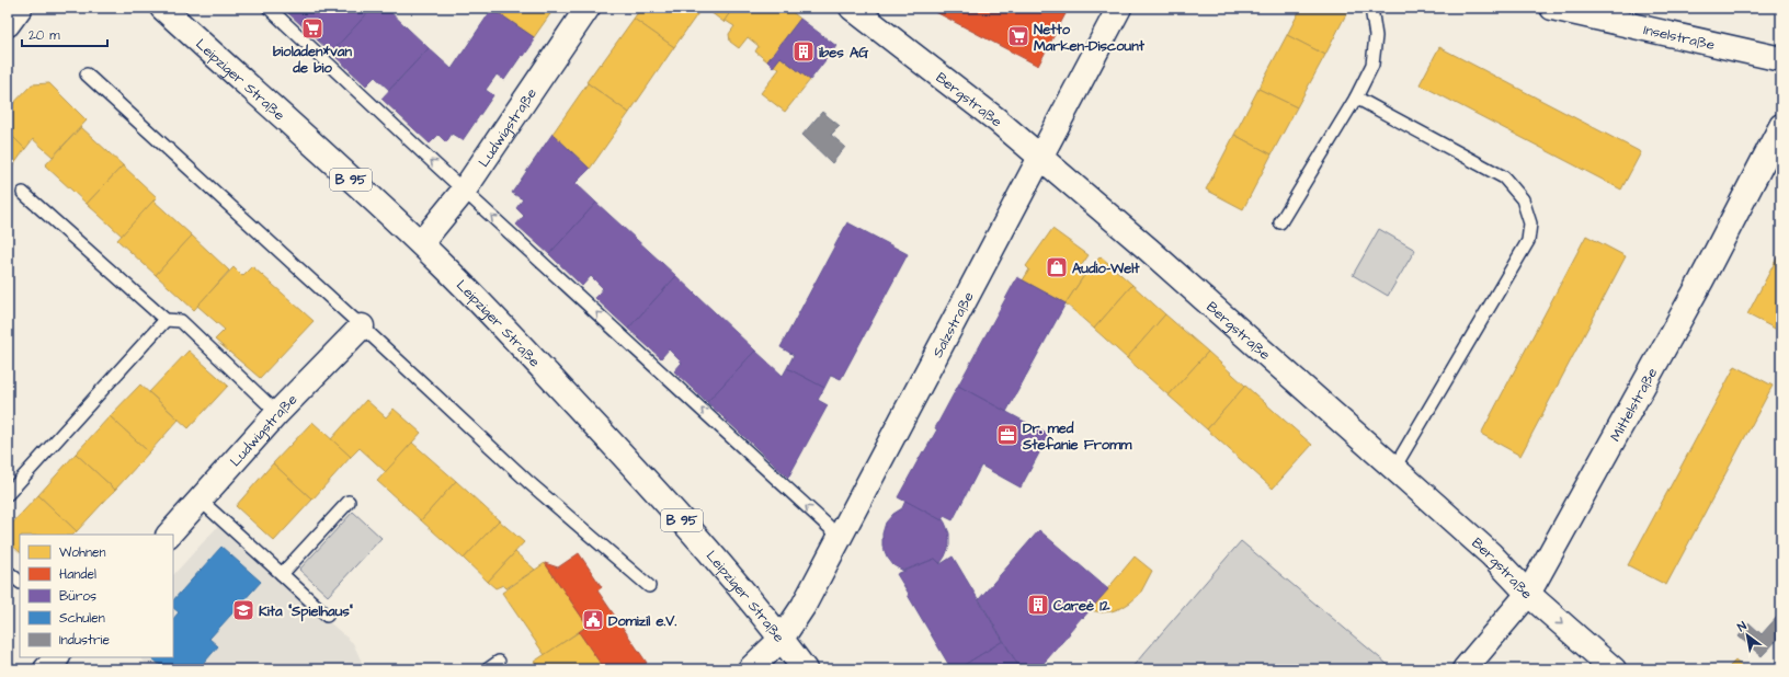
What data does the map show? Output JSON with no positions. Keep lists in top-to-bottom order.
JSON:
{
  "streets": {
    "street": [
      "Inselstraße",
      "Leipziger Straße",
      "Bergstraße",
      "Ludwigstraße",
      "B 95",
      "Salzstraße",
      "Mittelstraße"
    ]
  },
  "crossings": [
    ["Leipziger Straße", "Ludwigstraße"],
    ["Leipziger Straße", "Salzstraße"],
    ["Bergstraße", "Salzstraße"],
    ["Bergstraße", "Mittelstraße"]
  ],
  "places": {
    "supermarket": ["bioladen*van de bio", "Netto Marken-Discount"],
    "building": ["ibes AG", "Careè 12"],
    "shop": ["Audio-Welt"],
    "office": ["Dr. med Stefanie Fromm"],
    "school or university": ["Kita \"Spielhaus\""],
    "public building": ["Domizil e.V."]
  },
  "legend": [
    "Wohnen",
    "Handel",
    "Büros",
    "Schulen",
    "Industrie"
  ],
  "scale_bar": "20 m",
  "north": "top left"
}
